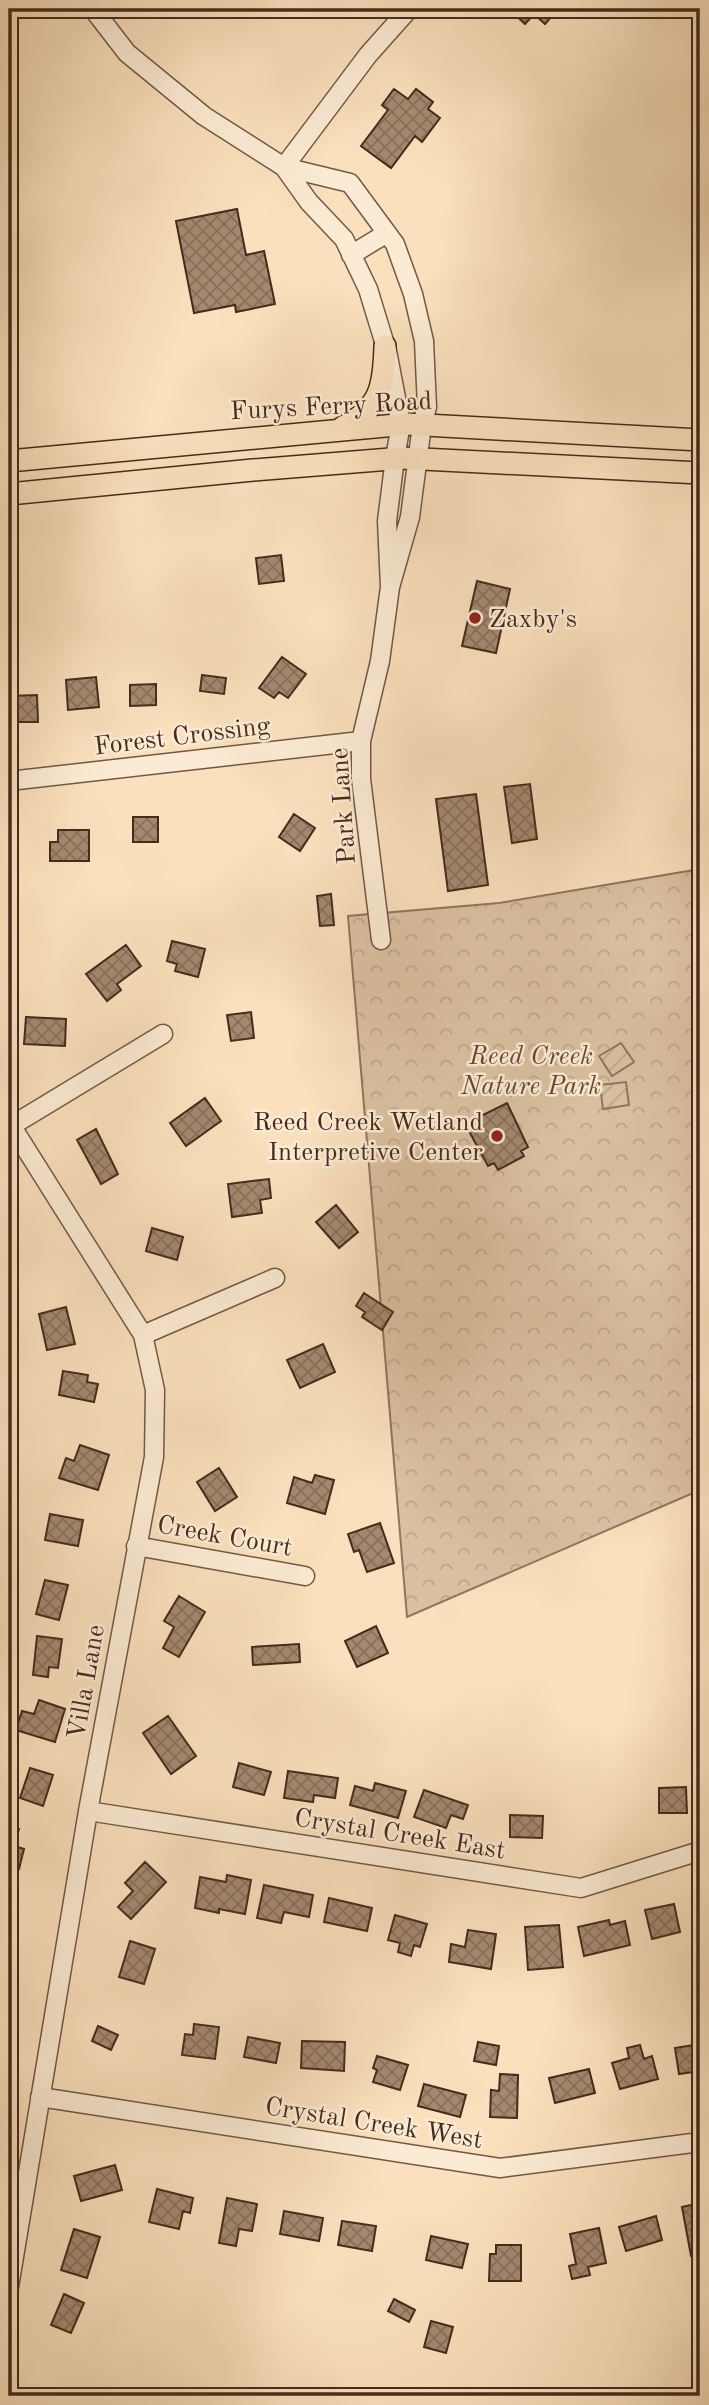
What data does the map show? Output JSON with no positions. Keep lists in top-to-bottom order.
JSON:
{
  "streets": {
    "main road": ["Furys Ferry Road"],
    "street": [
      "Forest Crossing",
      "Park Lane",
      "Creek Court",
      "Villa Lane",
      "Crystal Creek East",
      "Crystal Creek West"
    ]
  },
  "crossings": [
    ["Furys Ferry Road", "Park Lane"],
    ["Forest Crossing", "Park Lane"],
    ["Creek Court", "Villa Lane"],
    ["Villa Lane", "Crystal Creek East"],
    ["Villa Lane", "Crystal Creek West"]
  ],
  "parks": ["Reed Creek Nature Park"],
  "places": ["Zaxby's", "Reed Creek Wetland Interpretive Center"]
}
